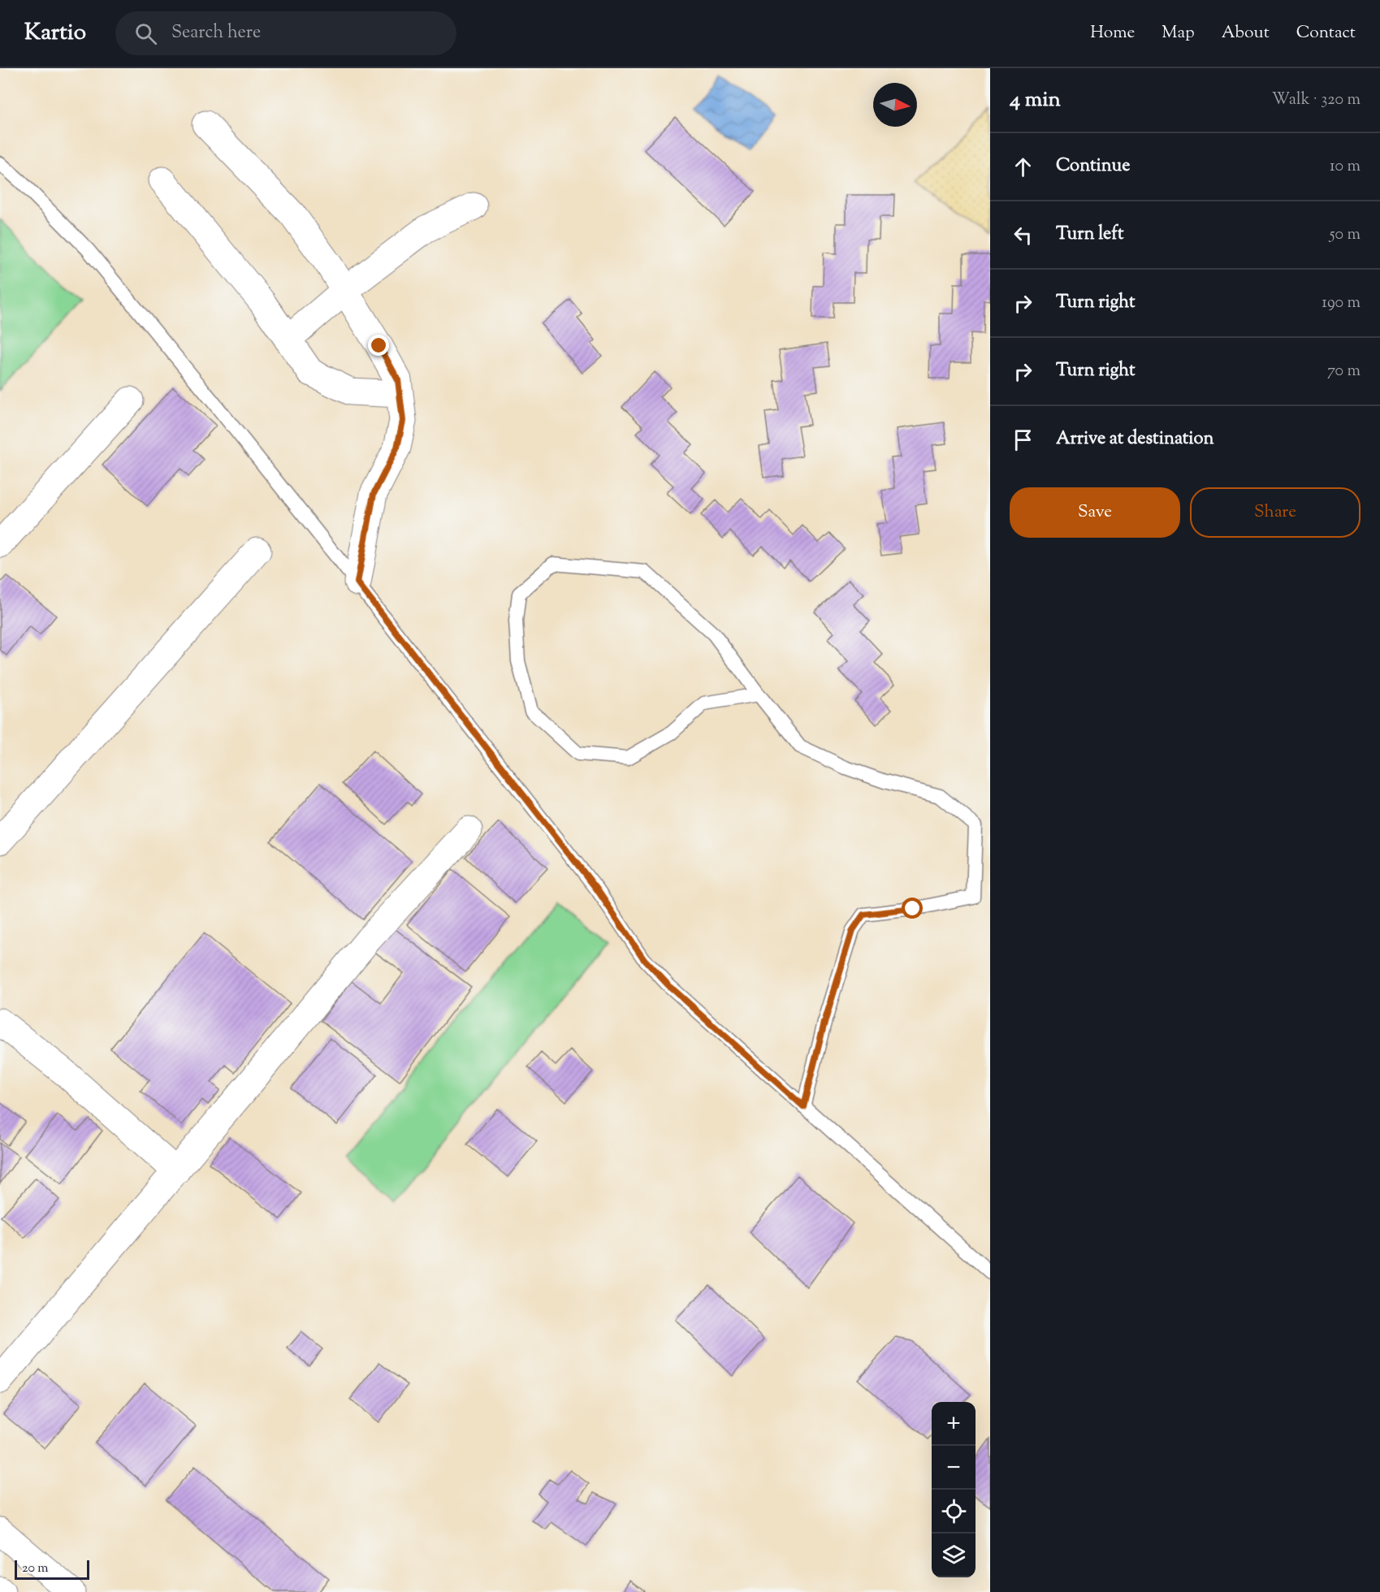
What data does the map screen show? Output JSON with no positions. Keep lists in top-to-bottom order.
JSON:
{
  "scale_bar": "20 m",
  "north": "right",
  "page": {
    "header": "Kartio",
    "search": "Search here",
    "nav": [
      "Home",
      "Map",
      "About",
      "Contact"
    ],
    "heading": ["4 min", "Walk · 320 m"],
    "list": [
      ["Continue", "10 m"],
      ["Turn left", "50 m"],
      ["Turn right", "190 m"],
      ["Turn right", "70 m"],
      "Arrive at destination"
    ],
    "buttons": ["Save", "Share"],
    "map_buttons": ["+", "−"],
    "scale": "20 m"
  }
}
